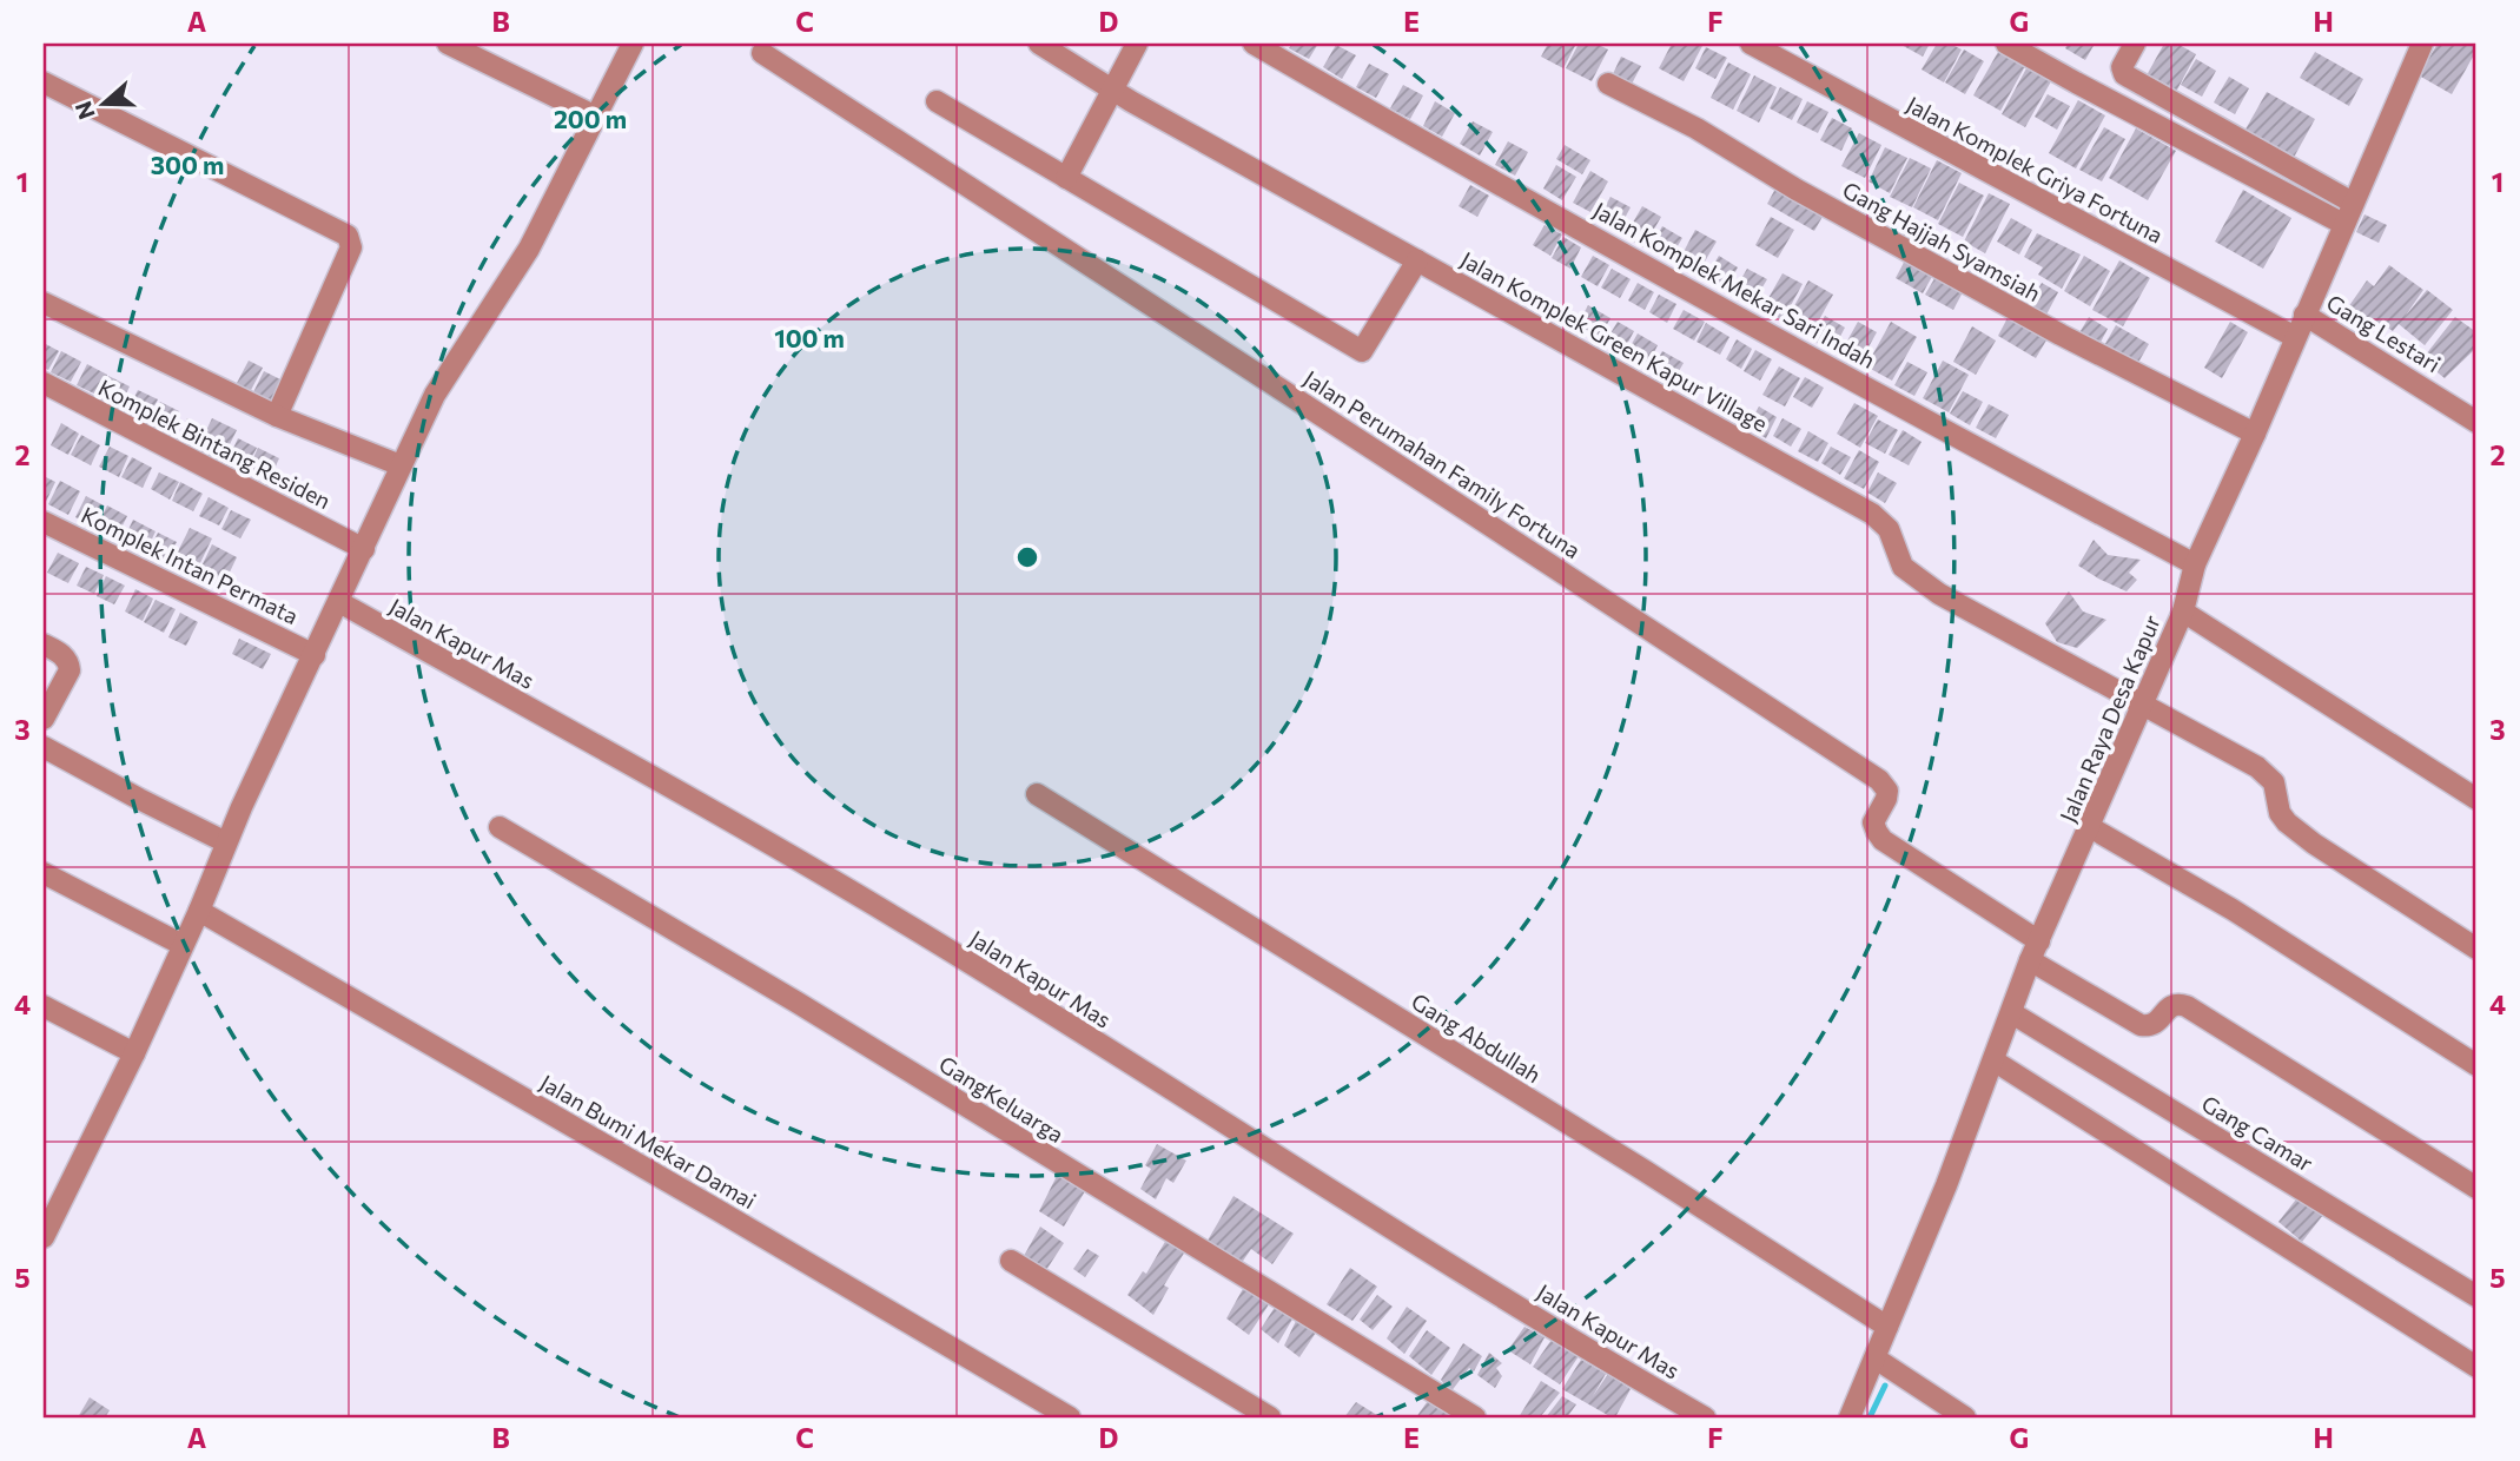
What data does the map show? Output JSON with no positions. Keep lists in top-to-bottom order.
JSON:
{
  "streets": {
    "street": [
      "Jalan Komplek Griya Fortuna",
      "Gang Hajjah Syamsiah",
      "Jalan Komplek Mekar Sari Indah",
      "Gang Lestari",
      "Jalan Komplek Green Kapur Village",
      "Komplek Bintang Residen",
      "Jalan Perumahan Family Fortuna",
      "Komplek Intan Permata",
      "Jalan Kapur Mas",
      "Jalan Raya Desa Kapur",
      "Gang Abdullah",
      "GangKeluarga",
      "Gang Camar",
      "Jalan Bumi Mekar Damai"
    ]
  },
  "crossings": [
    ["Jalan Komplek Griya Fortuna", "Jalan Raya Desa Kapur"],
    ["Gang Hajjah Syamsiah", "Jalan Raya Desa Kapur"],
    ["Jalan Komplek Mekar Sari Indah", "Jalan Raya Desa Kapur"],
    ["Gang Lestari", "Jalan Raya Desa Kapur"],
    ["Jalan Komplek Green Kapur Village", "Jalan Raya Desa Kapur"],
    ["Jalan Perumahan Family Fortuna", "Jalan Raya Desa Kapur"],
    ["Jalan Raya Desa Kapur", "Gang Abdullah"],
    ["Jalan Raya Desa Kapur", "Gang Camar"]
  ],
  "north": "left",
  "grid": {
    "columns": [
      "A",
      "B",
      "C",
      "D",
      "E",
      "F",
      "G",
      "H"
    ],
    "rows": [
      "1",
      "2",
      "3",
      "4",
      "5"
    ]
  },
  "rings": ["200 m", "300 m", "100 m"]
}
